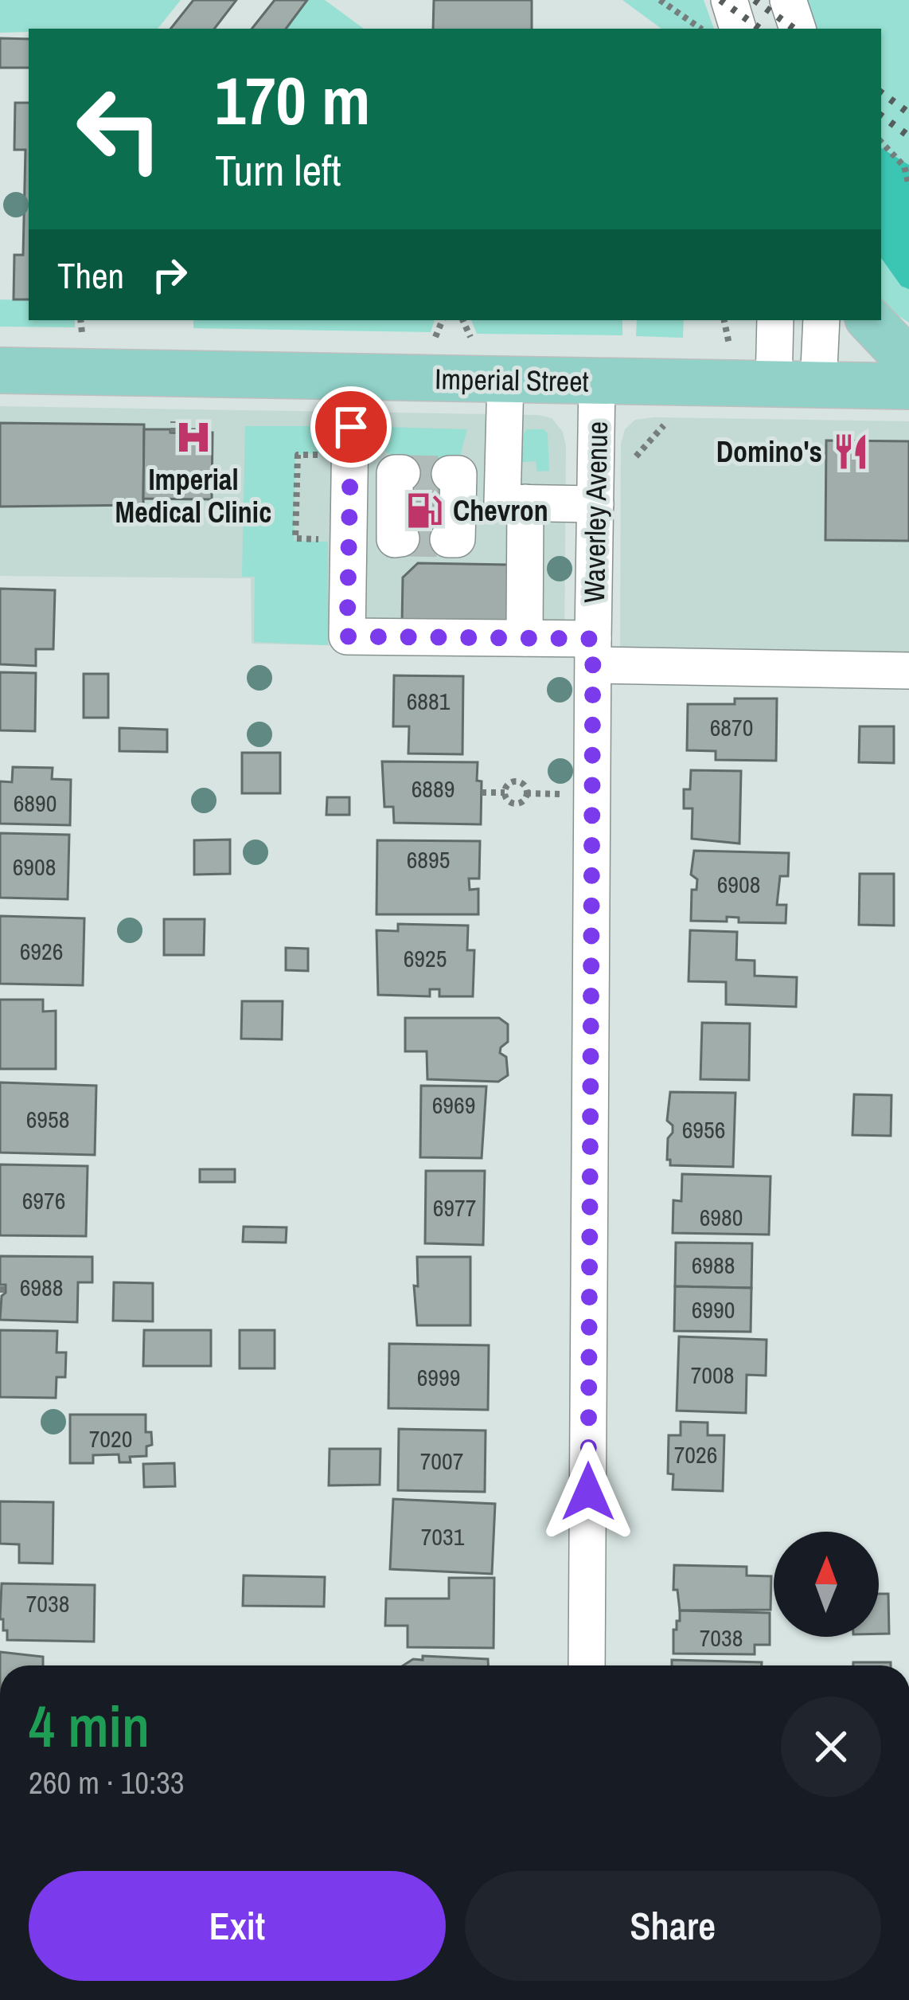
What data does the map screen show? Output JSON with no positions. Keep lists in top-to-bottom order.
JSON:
{
  "streets": {
    "main road": ["Imperial Street"],
    "street": ["Waverley Avenue"]
  },
  "crossings": [
    ["Imperial Street", "Waverley Avenue"]
  ],
  "places": {
    "hospital": ["Imperial Medical Clinic"],
    "restaurant": ["Domino's"],
    "fuel station": ["Chevron"]
  },
  "house_numbers": [
    "6881",
    "6870",
    "6889",
    "6890",
    "6895",
    "6908",
    "6908",
    "6926",
    "6925",
    "6969",
    "6958",
    "6956",
    "6976",
    "6977",
    "6980",
    "6988",
    "6988",
    "6990",
    "7008",
    "6999",
    "7020",
    "7026",
    "7007",
    "7031",
    "7038",
    "7038"
  ],
  "north": "top",
  "page": {
    "turn": ["170 m", "Turn left"],
    "then": "Then",
    "heading": ["4 min", "260 m · 10:33"],
    "buttons": ["Exit", "Share"]
  }
}
